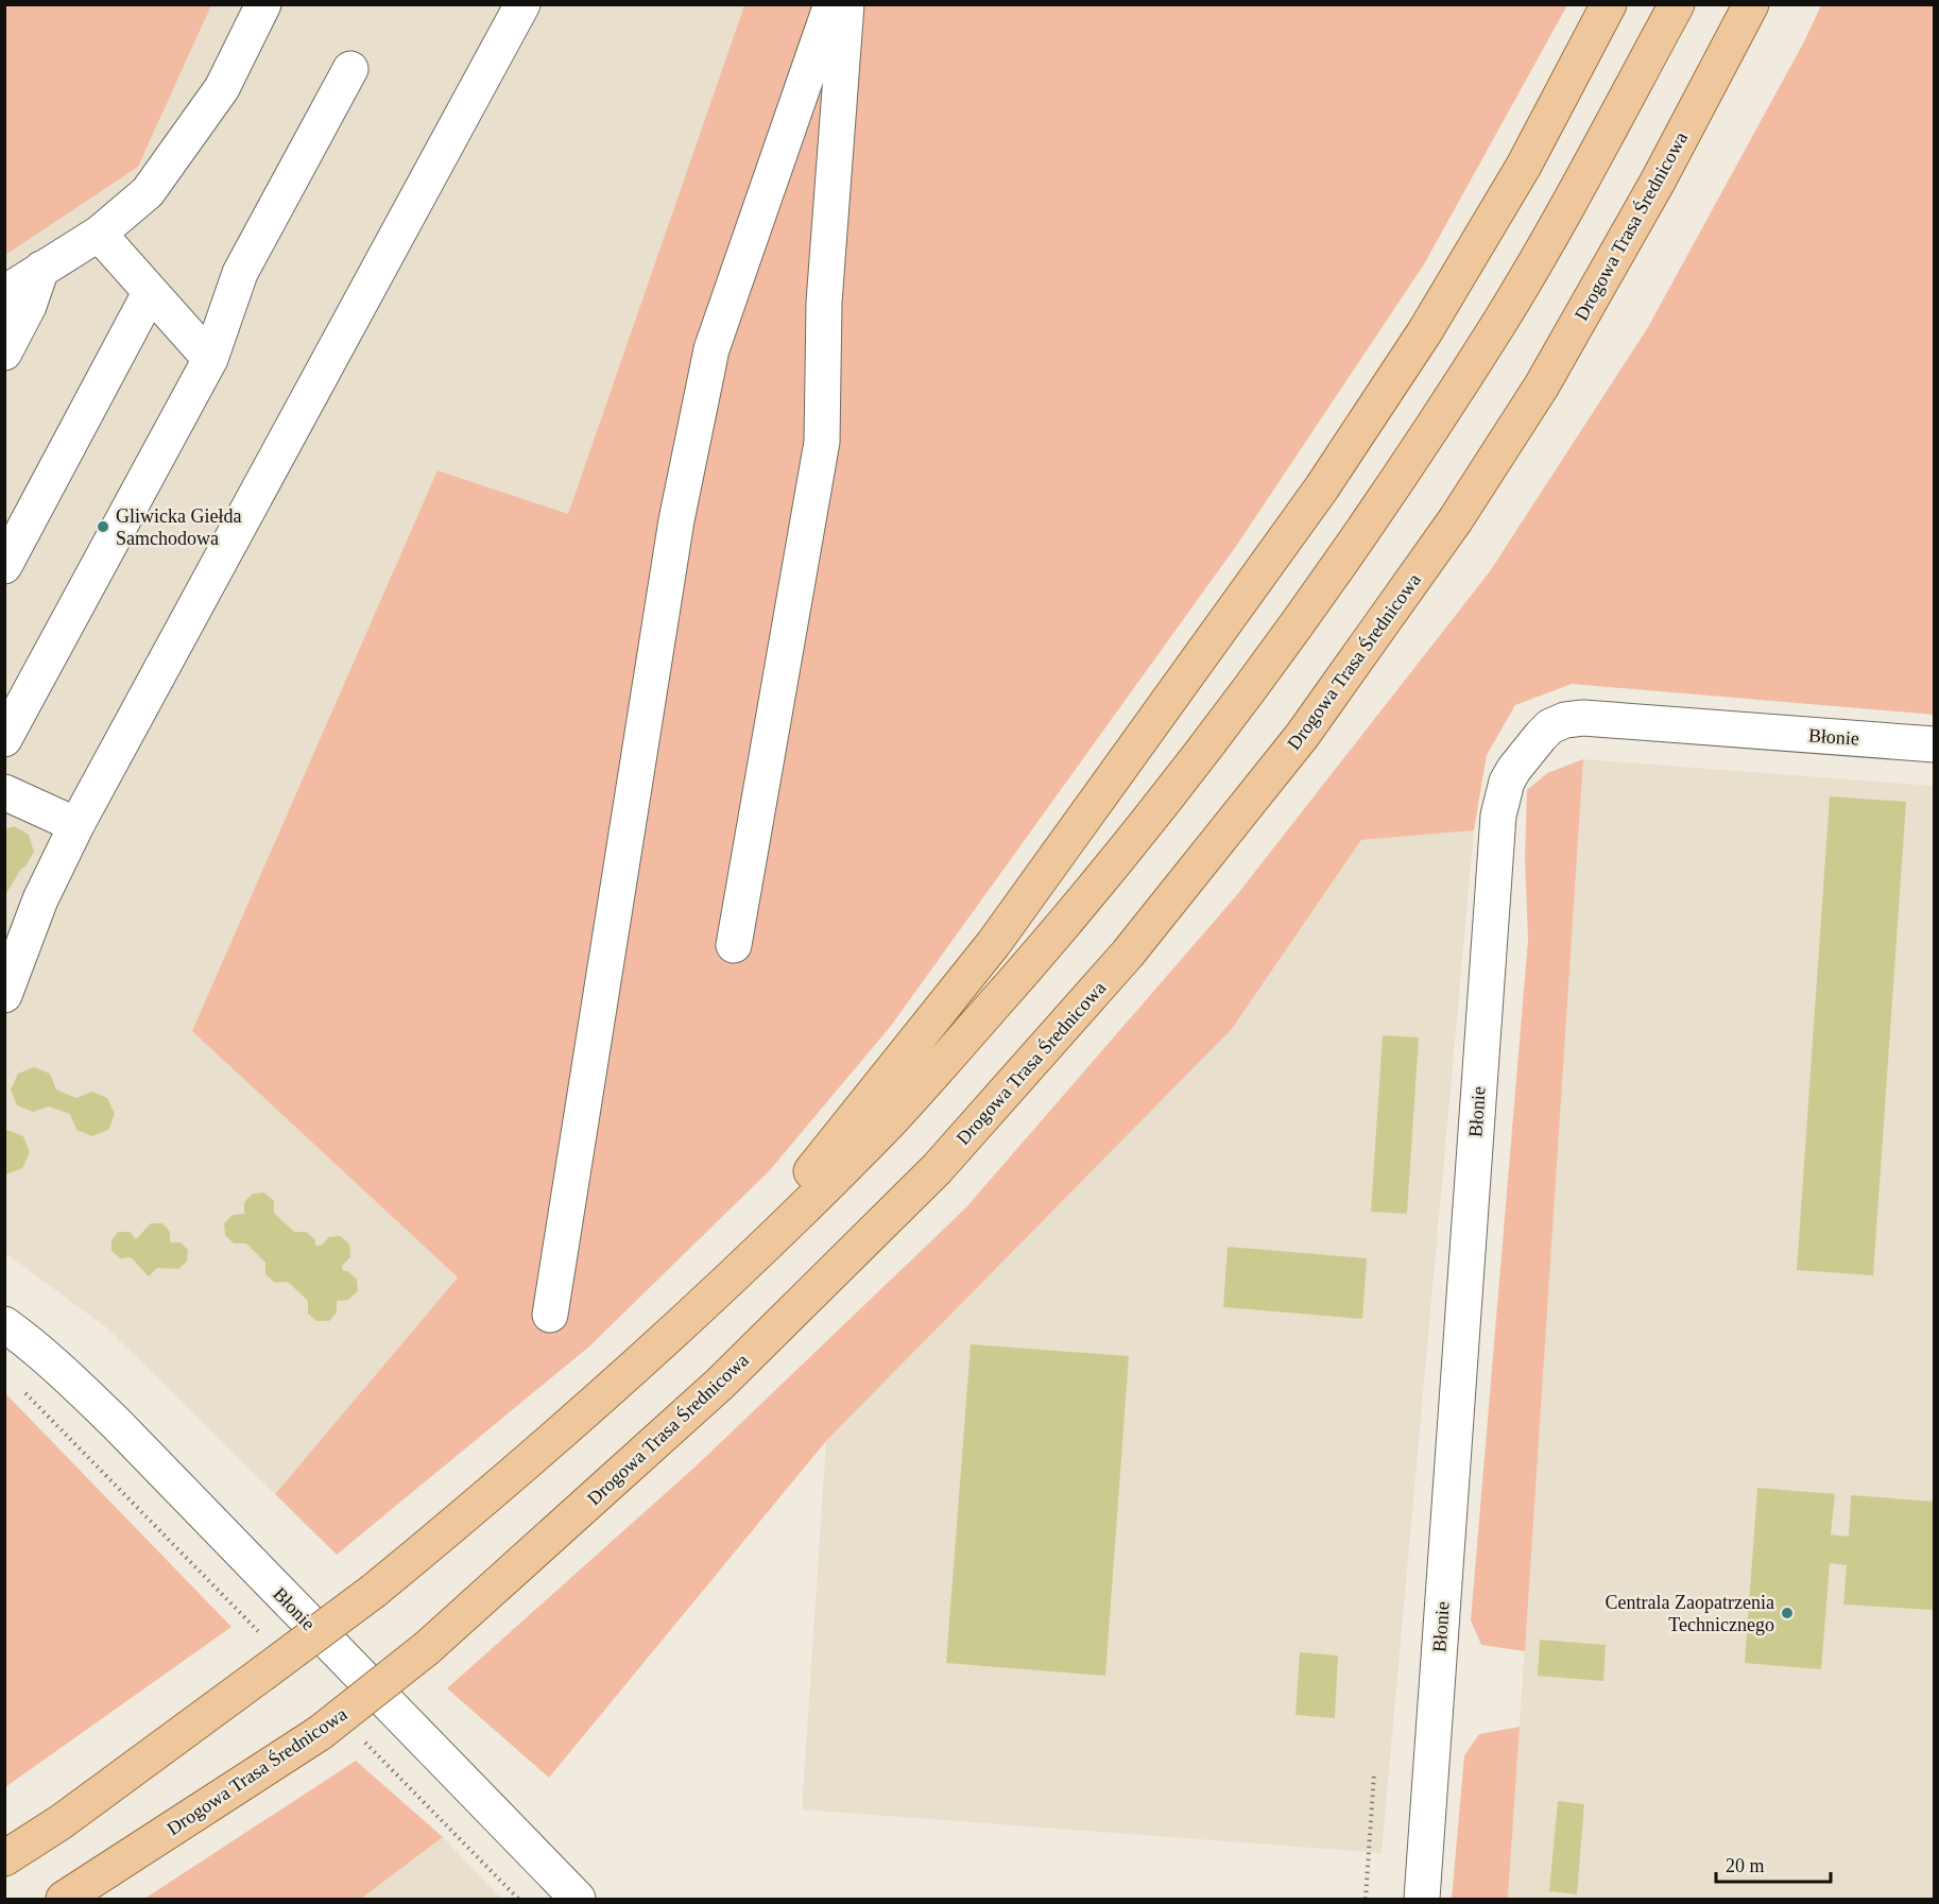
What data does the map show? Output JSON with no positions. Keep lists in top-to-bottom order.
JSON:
{
  "streets": {
    "main road": ["Drogowa Trasa Średnicowa"],
    "street": ["Błonie"]
  },
  "places": ["Gliwicka Giełda Samchodowa", "Centrala Zaopatrzenia Technicznego"],
  "scale_bar": "20 m"
}
